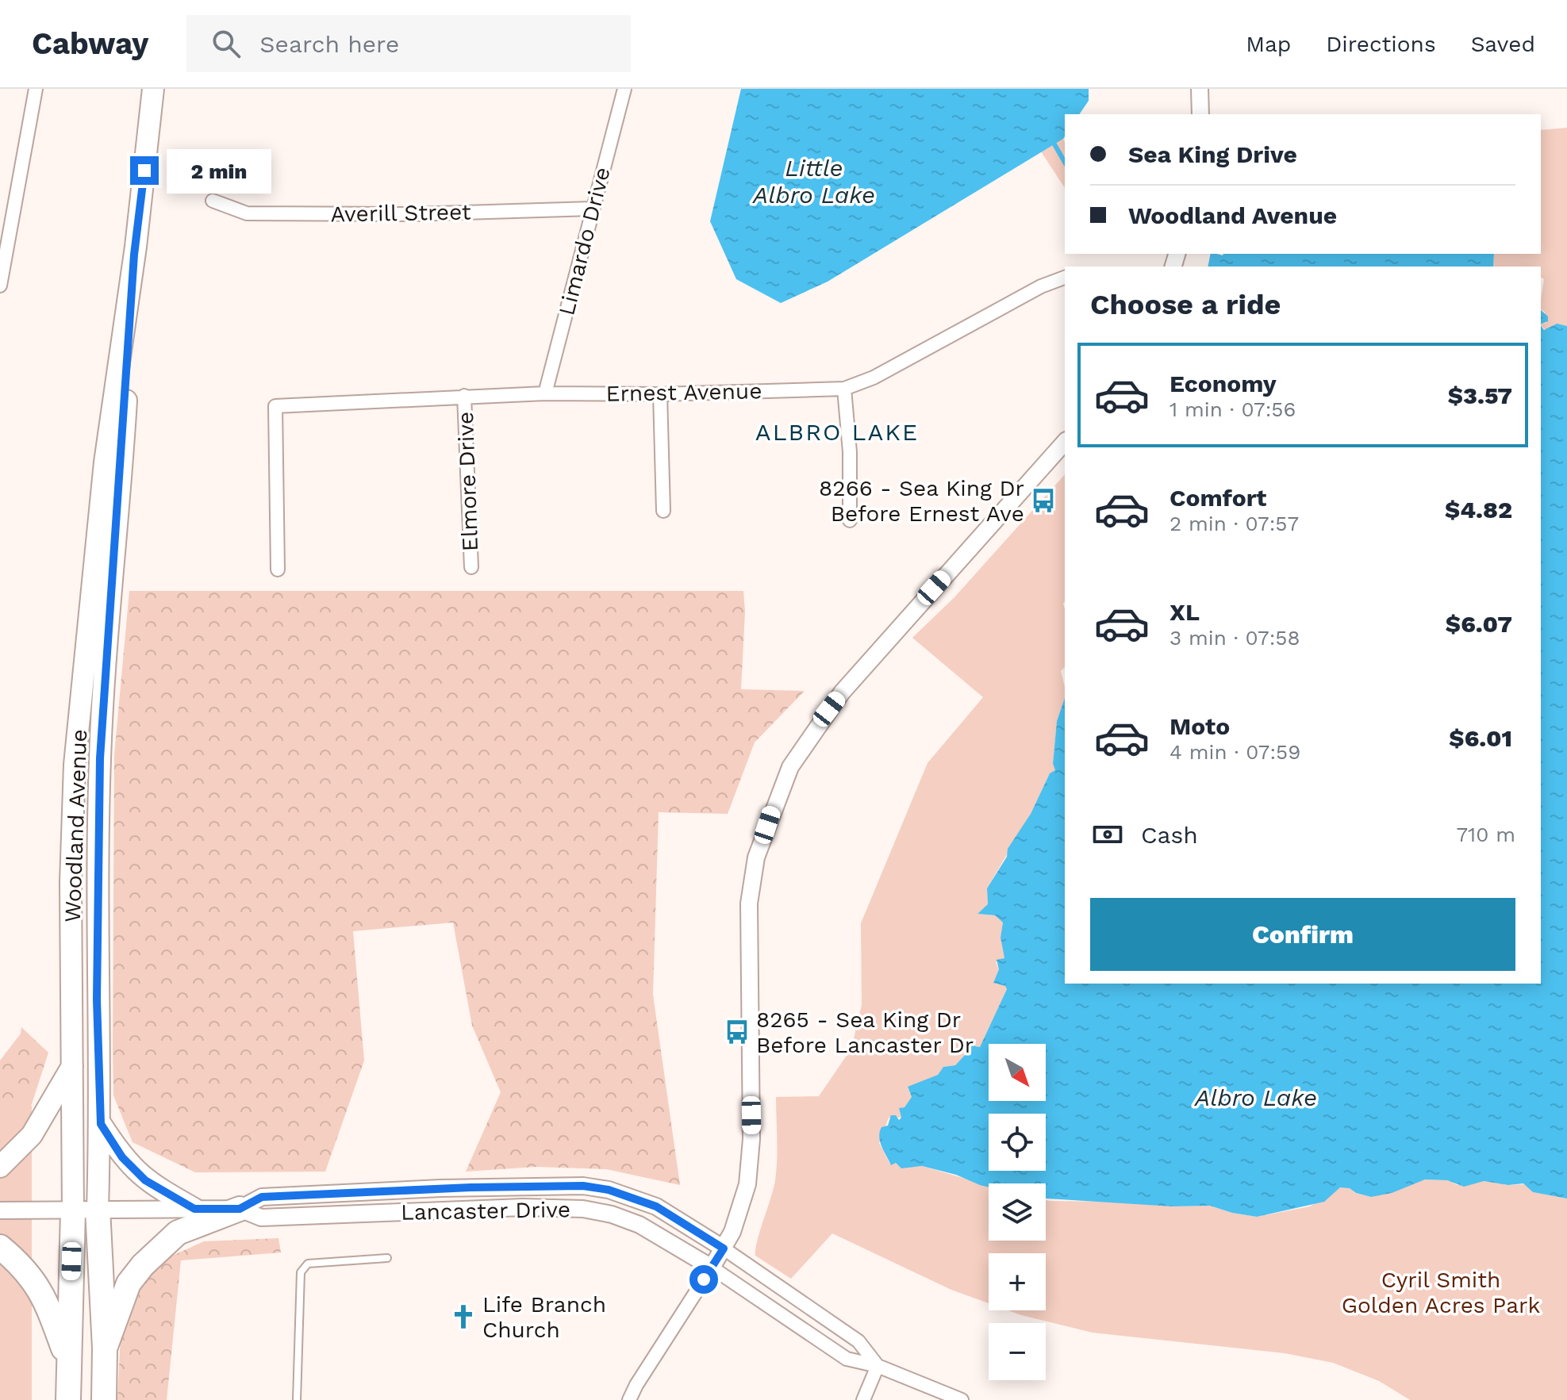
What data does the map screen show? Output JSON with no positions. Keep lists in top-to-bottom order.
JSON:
{
  "streets": {
    "highway": ["Woodland Avenue"],
    "street": [
      "Averill Street",
      "Limardo Drive",
      "Ernest Avenue",
      "Elmore Drive",
      "Lancaster Drive"
    ]
  },
  "crossings": [
    ["Averill Street", "Limardo Drive"],
    ["Limardo Drive", "Ernest Avenue"],
    ["Ernest Avenue", "Elmore Drive"],
    ["Woodland Avenue", "Lancaster Drive"]
  ],
  "districts": ["ALBRO LAKE"],
  "water": ["Little Albro Lake", "Albro Lake"],
  "parks": ["Cyril Smith Golden Acres Park"],
  "places": {
    "bus stop": ["8266 - Sea King Dr Before Ernest Ave", "8265 - Sea King Dr Before Lancaster Dr"],
    "church": ["Life Branch Church"]
  },
  "north": "bottom right",
  "page": {
    "header": "Cabway",
    "search": "Search here",
    "nav": ["Map", "Directions", "Saved"],
    "banner": ["Sea King Drive", "Woodland Avenue"],
    "bubble": "2 min",
    "heading": "Choose a ride",
    "list": [
      {
        "name": "Economy",
        "note": "1 min · 07:56",
        "value": "$3.57"
      },
      {
        "name": "Comfort",
        "note": "2 min · 07:57",
        "value": "$4.82"
      },
      {
        "name": "XL",
        "note": "3 min · 07:58",
        "value": "$6.07"
      },
      {
        "name": "Moto",
        "note": "4 min · 07:59",
        "value": "$6.01"
      }
    ],
    "pay": ["Cash", "710 m"],
    "buttons": "Confirm",
    "map_buttons": ["+", "−"]
  }
}
